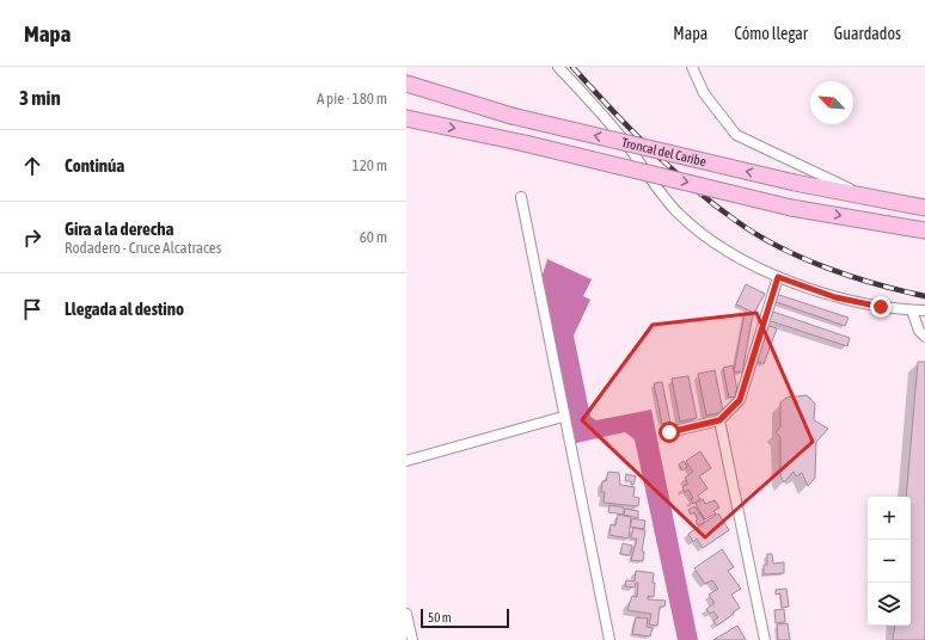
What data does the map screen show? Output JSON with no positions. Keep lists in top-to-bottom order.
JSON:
{
  "streets": {
    "highway": ["Troncal del Caribe"]
  },
  "scale_bar": "50 m",
  "north": "top left",
  "page": {
    "header": "Mapa",
    "nav": ["Mapa", "Cómo llegar", "Guardados"],
    "heading": ["3 min", "A pie · 180 m"],
    "list": [
      ["Continúa", "120 m"],
      ["Gira a la derecha", "Rodadero - Cruce Alcatraces", "60 m"],
      "Llegada al destino"
    ],
    "map_buttons": ["+", "−"],
    "scale": "50 m"
  }
}
